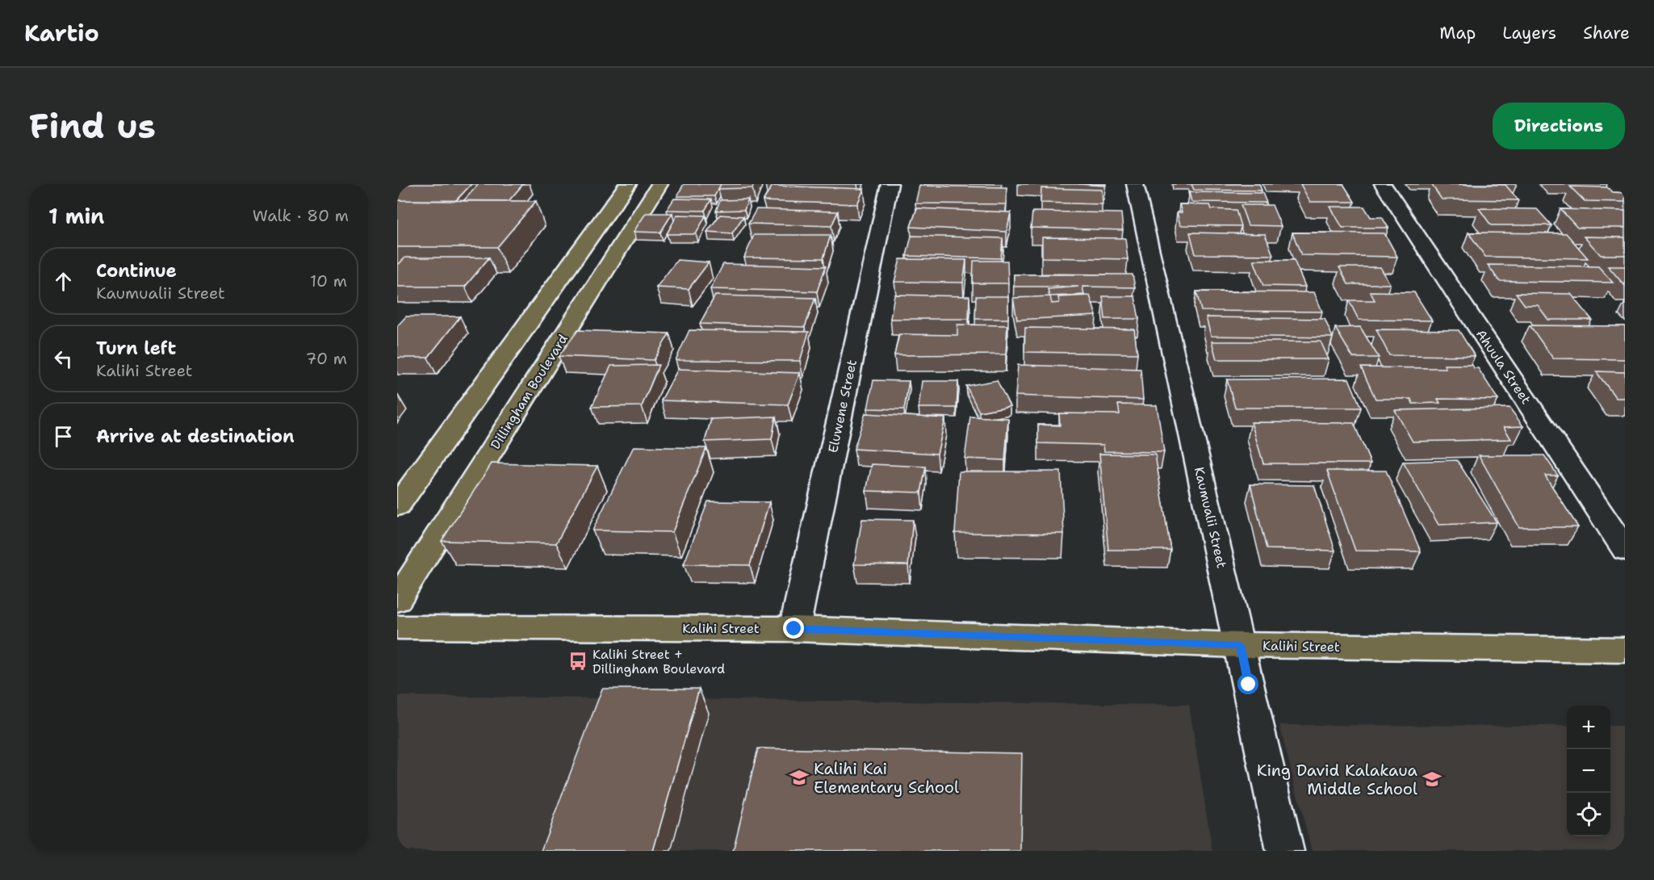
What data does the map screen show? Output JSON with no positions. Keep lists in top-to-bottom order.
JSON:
{
  "streets": {
    "main road": ["Dillingham Boulevard", "Kalihi Street"],
    "street": ["Ahuula Street", "Eluwene Street", "Kaumualii Street"]
  },
  "crossings": [
    ["Eluwene Street", "Kalihi Street"],
    ["Kaumualii Street", "Kalihi Street"]
  ],
  "places": {
    "bus stop": ["Kalihi Street + Dillingham Boulevard"],
    "school or university": ["Kalihi Kai Elementary School", "King David Kalakaua Middle School"]
  },
  "page": {
    "header": "Kartio",
    "nav": ["Map", "Layers", "Share"],
    "buttons": "Directions",
    "title": "Find us",
    "heading": ["1 min", "Walk · 80 m"],
    "list": [
      ["Continue", "Kaumualii Street", "10 m"],
      ["Turn left", "Kalihi Street", "70 m"],
      "Arrive at destination"
    ],
    "map_buttons": ["+", "−"]
  }
}
